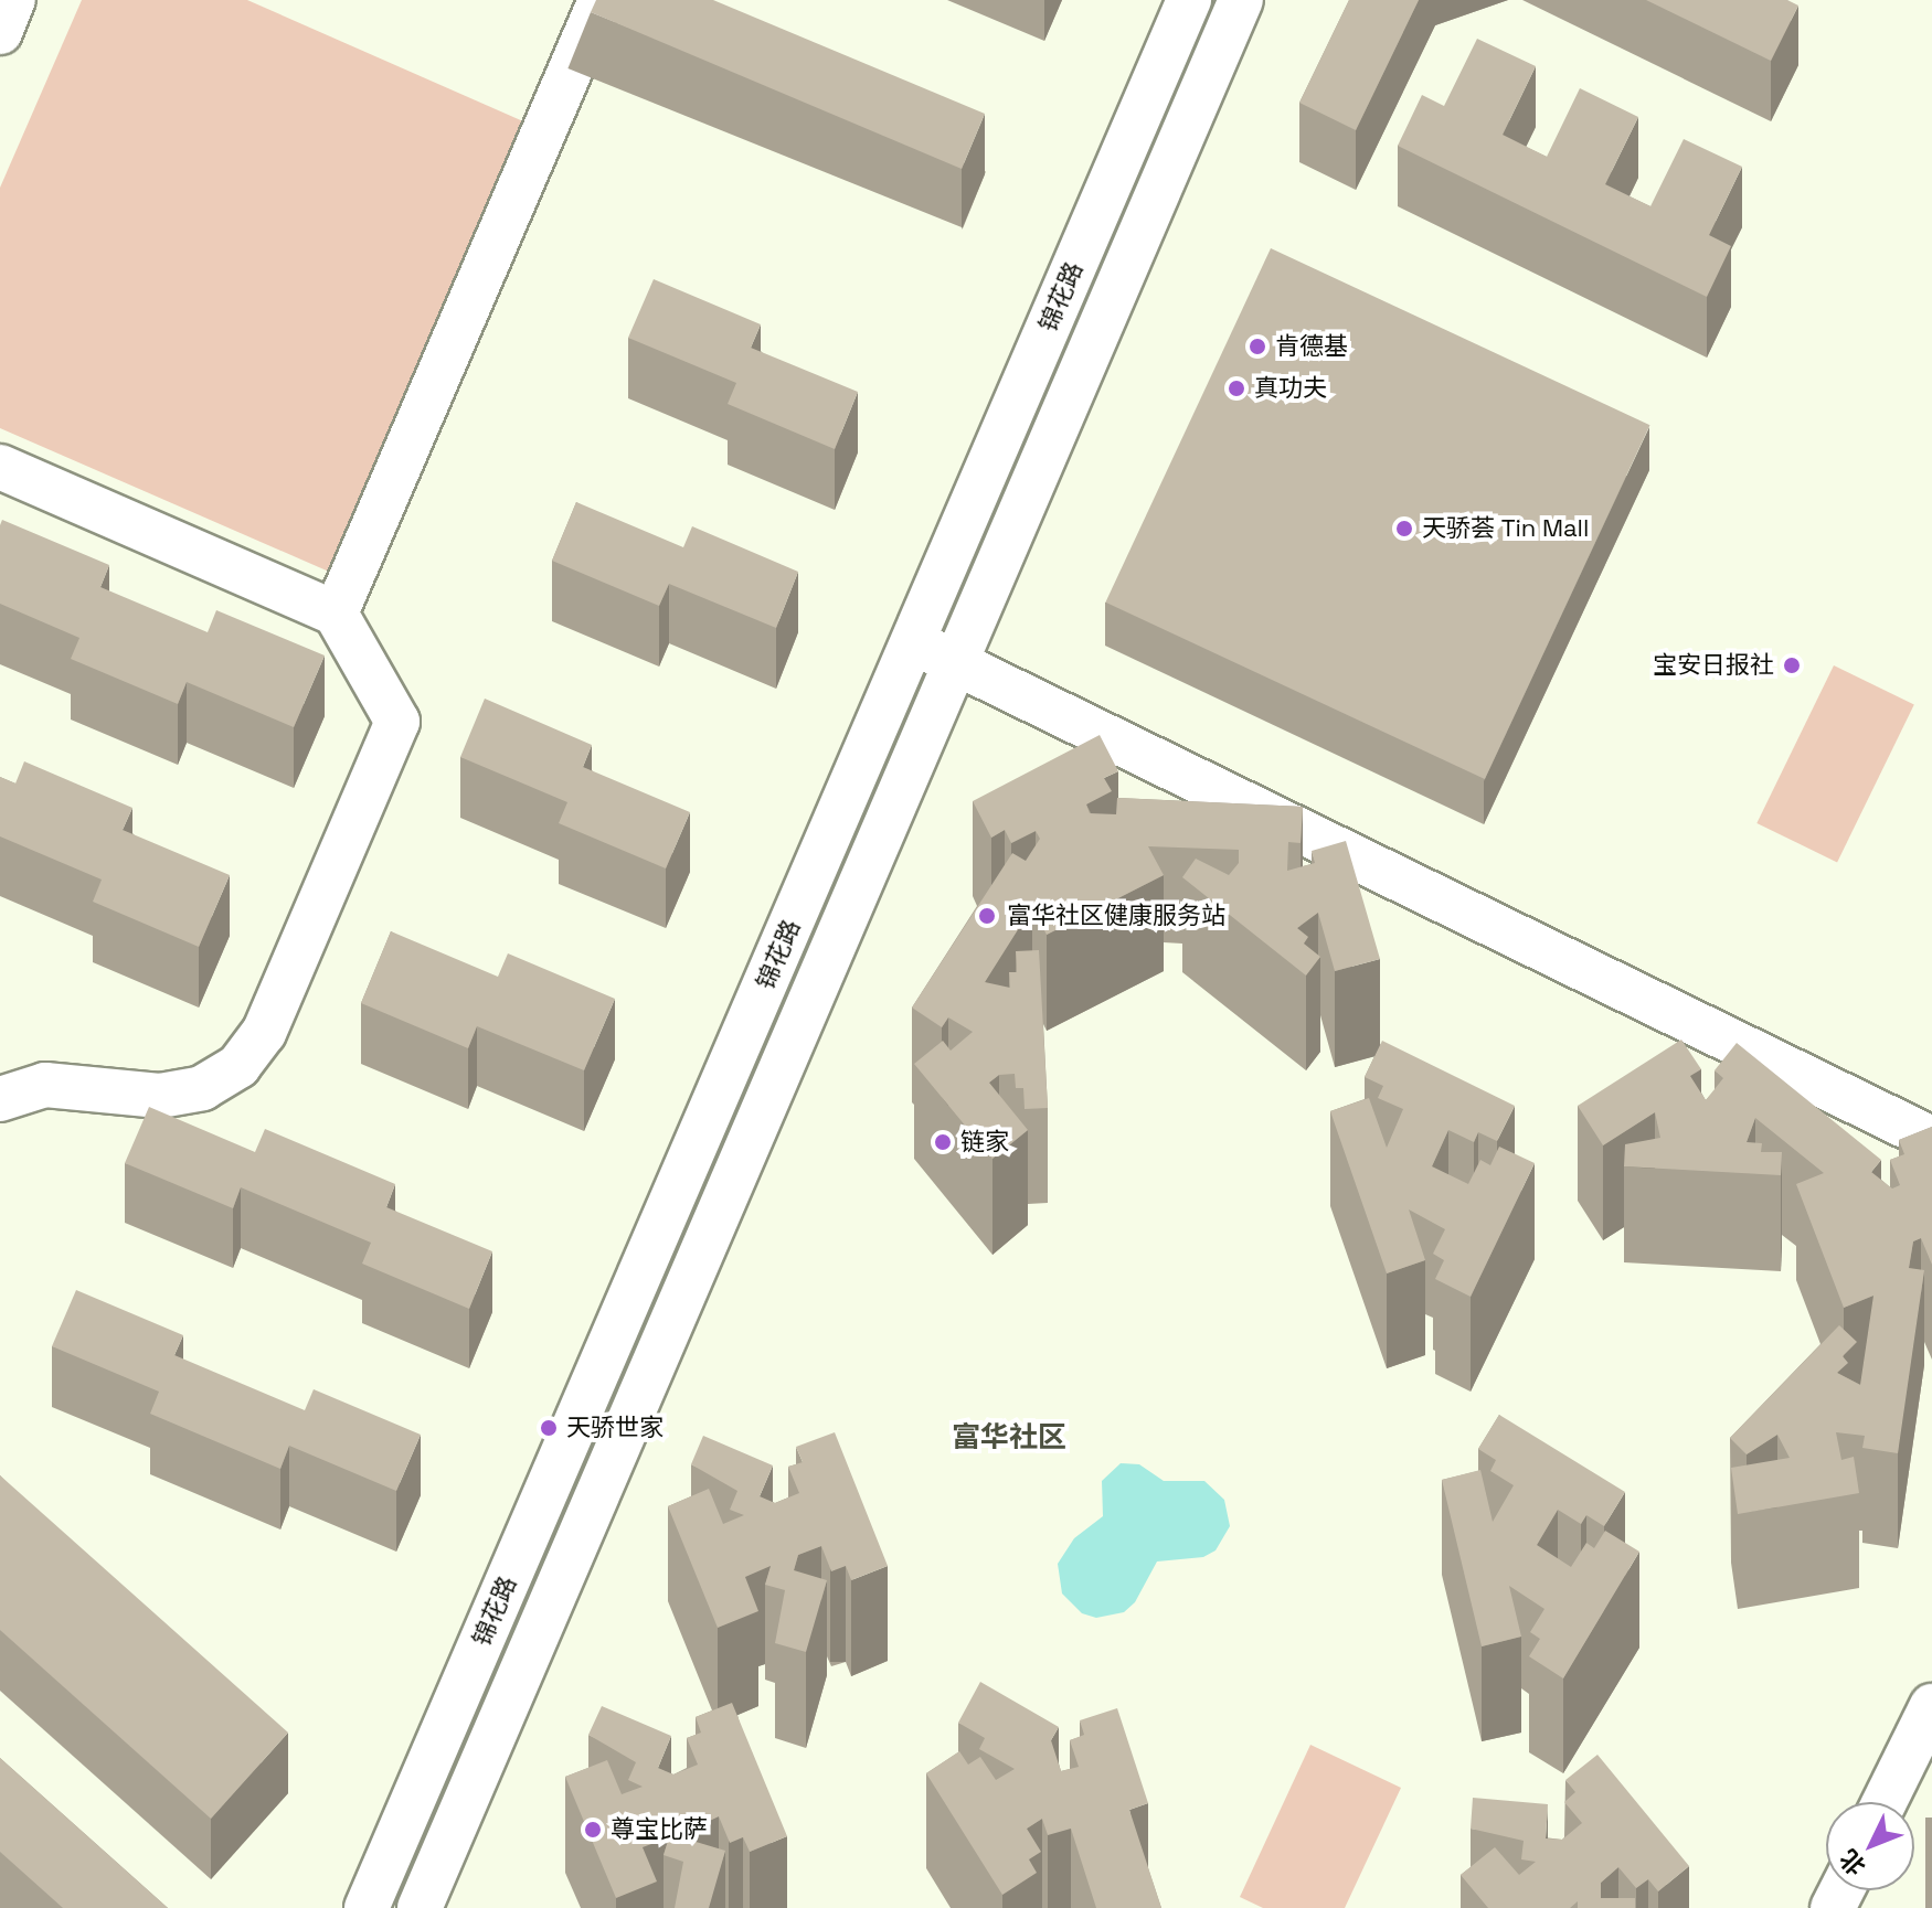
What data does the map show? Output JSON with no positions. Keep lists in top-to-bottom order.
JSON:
{
  "streets": {
    "street": ["锦花路"]
  },
  "districts": ["富华社区"],
  "places": [
    "肯德基",
    "真功夫",
    "天骄荟 Tin Mall",
    "宝安日报社",
    "富华社区健康服务站",
    "链家",
    "天骄世家",
    "尊宝比萨"
  ],
  "north": "bottom left"
}
